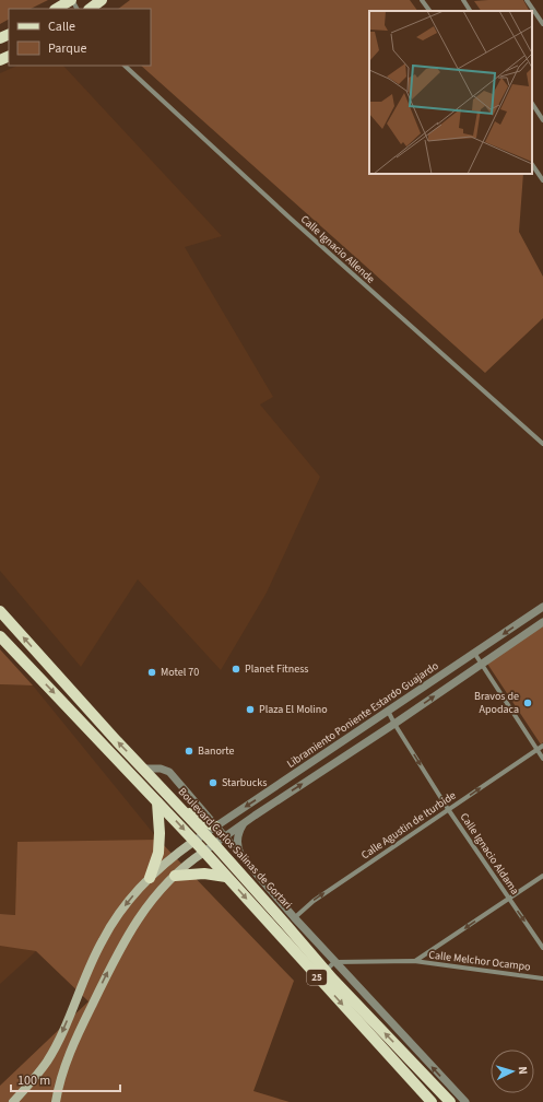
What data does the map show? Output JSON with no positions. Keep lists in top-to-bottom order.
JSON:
{
  "streets": {
    "main road": ["Boulevard Carlos Salinas de Gortari", "25"],
    "street": [
      "Calle Ignacio Allende",
      "Libramiento Poniente Estardo Guajardo",
      "Calle Agustin de Iturbide",
      "Calle Ignacio Aldama",
      "Calle Melchor Ocampo"
    ]
  },
  "crossings": [
    ["Libramiento Poniente Estardo Guajardo", "Boulevard Carlos Salinas de Gortari"],
    ["Libramiento Poniente Estardo Guajardo", "Calle Ignacio Aldama"],
    ["Libramiento Poniente Estardo Guajardo", "25"],
    ["Calle Agustin de Iturbide", "Boulevard Carlos Salinas de Gortari"],
    ["Calle Agustin de Iturbide", "Calle Ignacio Aldama"]
  ],
  "one_way": ["Calle Agustin de Iturbide", "Calle Ignacio Aldama"],
  "places": [
    "Planet Fitness",
    "Motel 70",
    "Bravos de Apodaca",
    "Plaza El Molino",
    "Banorte",
    "Starbucks"
  ],
  "legend": ["Calle", "Parque"],
  "scale_bar": "100 m",
  "north": "right"
}
